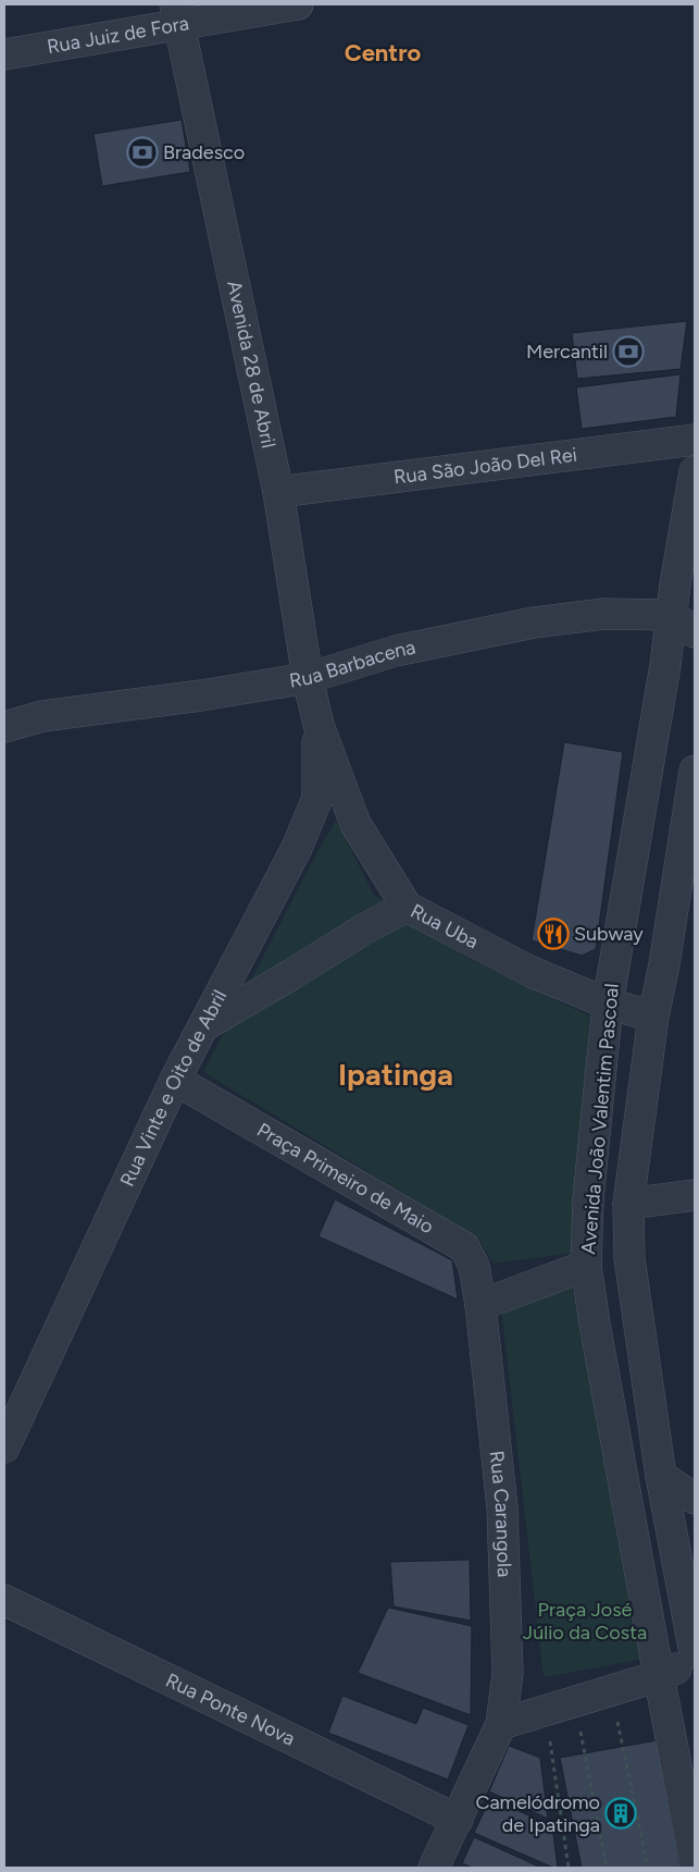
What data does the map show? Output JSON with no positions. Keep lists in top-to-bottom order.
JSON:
{
  "streets": {
    "street": [
      "Rua Juiz de Fora",
      "Avenida 28 de Abril",
      "Rua São João Del Rei",
      "Rua Barbacena",
      "Rua Uba",
      "Rua Vinte e Oito de Abril",
      "Avenida João Valentim Pascoal",
      "Praça Primeiro de Maio",
      "Rua Carangola",
      "Rua Ponte Nova"
    ]
  },
  "crossings": [
    ["Rua Juiz de Fora", "Avenida 28 de Abril"],
    ["Avenida 28 de Abril", "Rua São João Del Rei"],
    ["Avenida 28 de Abril", "Rua Barbacena"],
    ["Avenida 28 de Abril", "Rua Uba"],
    ["Avenida 28 de Abril", "Rua Vinte e Oito de Abril"],
    ["Rua Barbacena", "Avenida João Valentim Pascoal"],
    ["Rua Uba", "Rua Vinte e Oito de Abril"],
    ["Rua Uba", "Avenida João Valentim Pascoal"],
    ["Rua Vinte e Oito de Abril", "Praça Primeiro de Maio"],
    ["Praça Primeiro de Maio", "Rua Carangola"],
    ["Rua Carangola", "Rua Ponte Nova"]
  ],
  "districts": ["Centro", "Ipatinga"],
  "parks": ["Praça José Júlio da Costa"],
  "places": {
    "bank": ["Bradesco", "Mercantil"],
    "restaurant": ["Subway"],
    "building": ["Camelódromo de Ipatinga"]
  }
}
